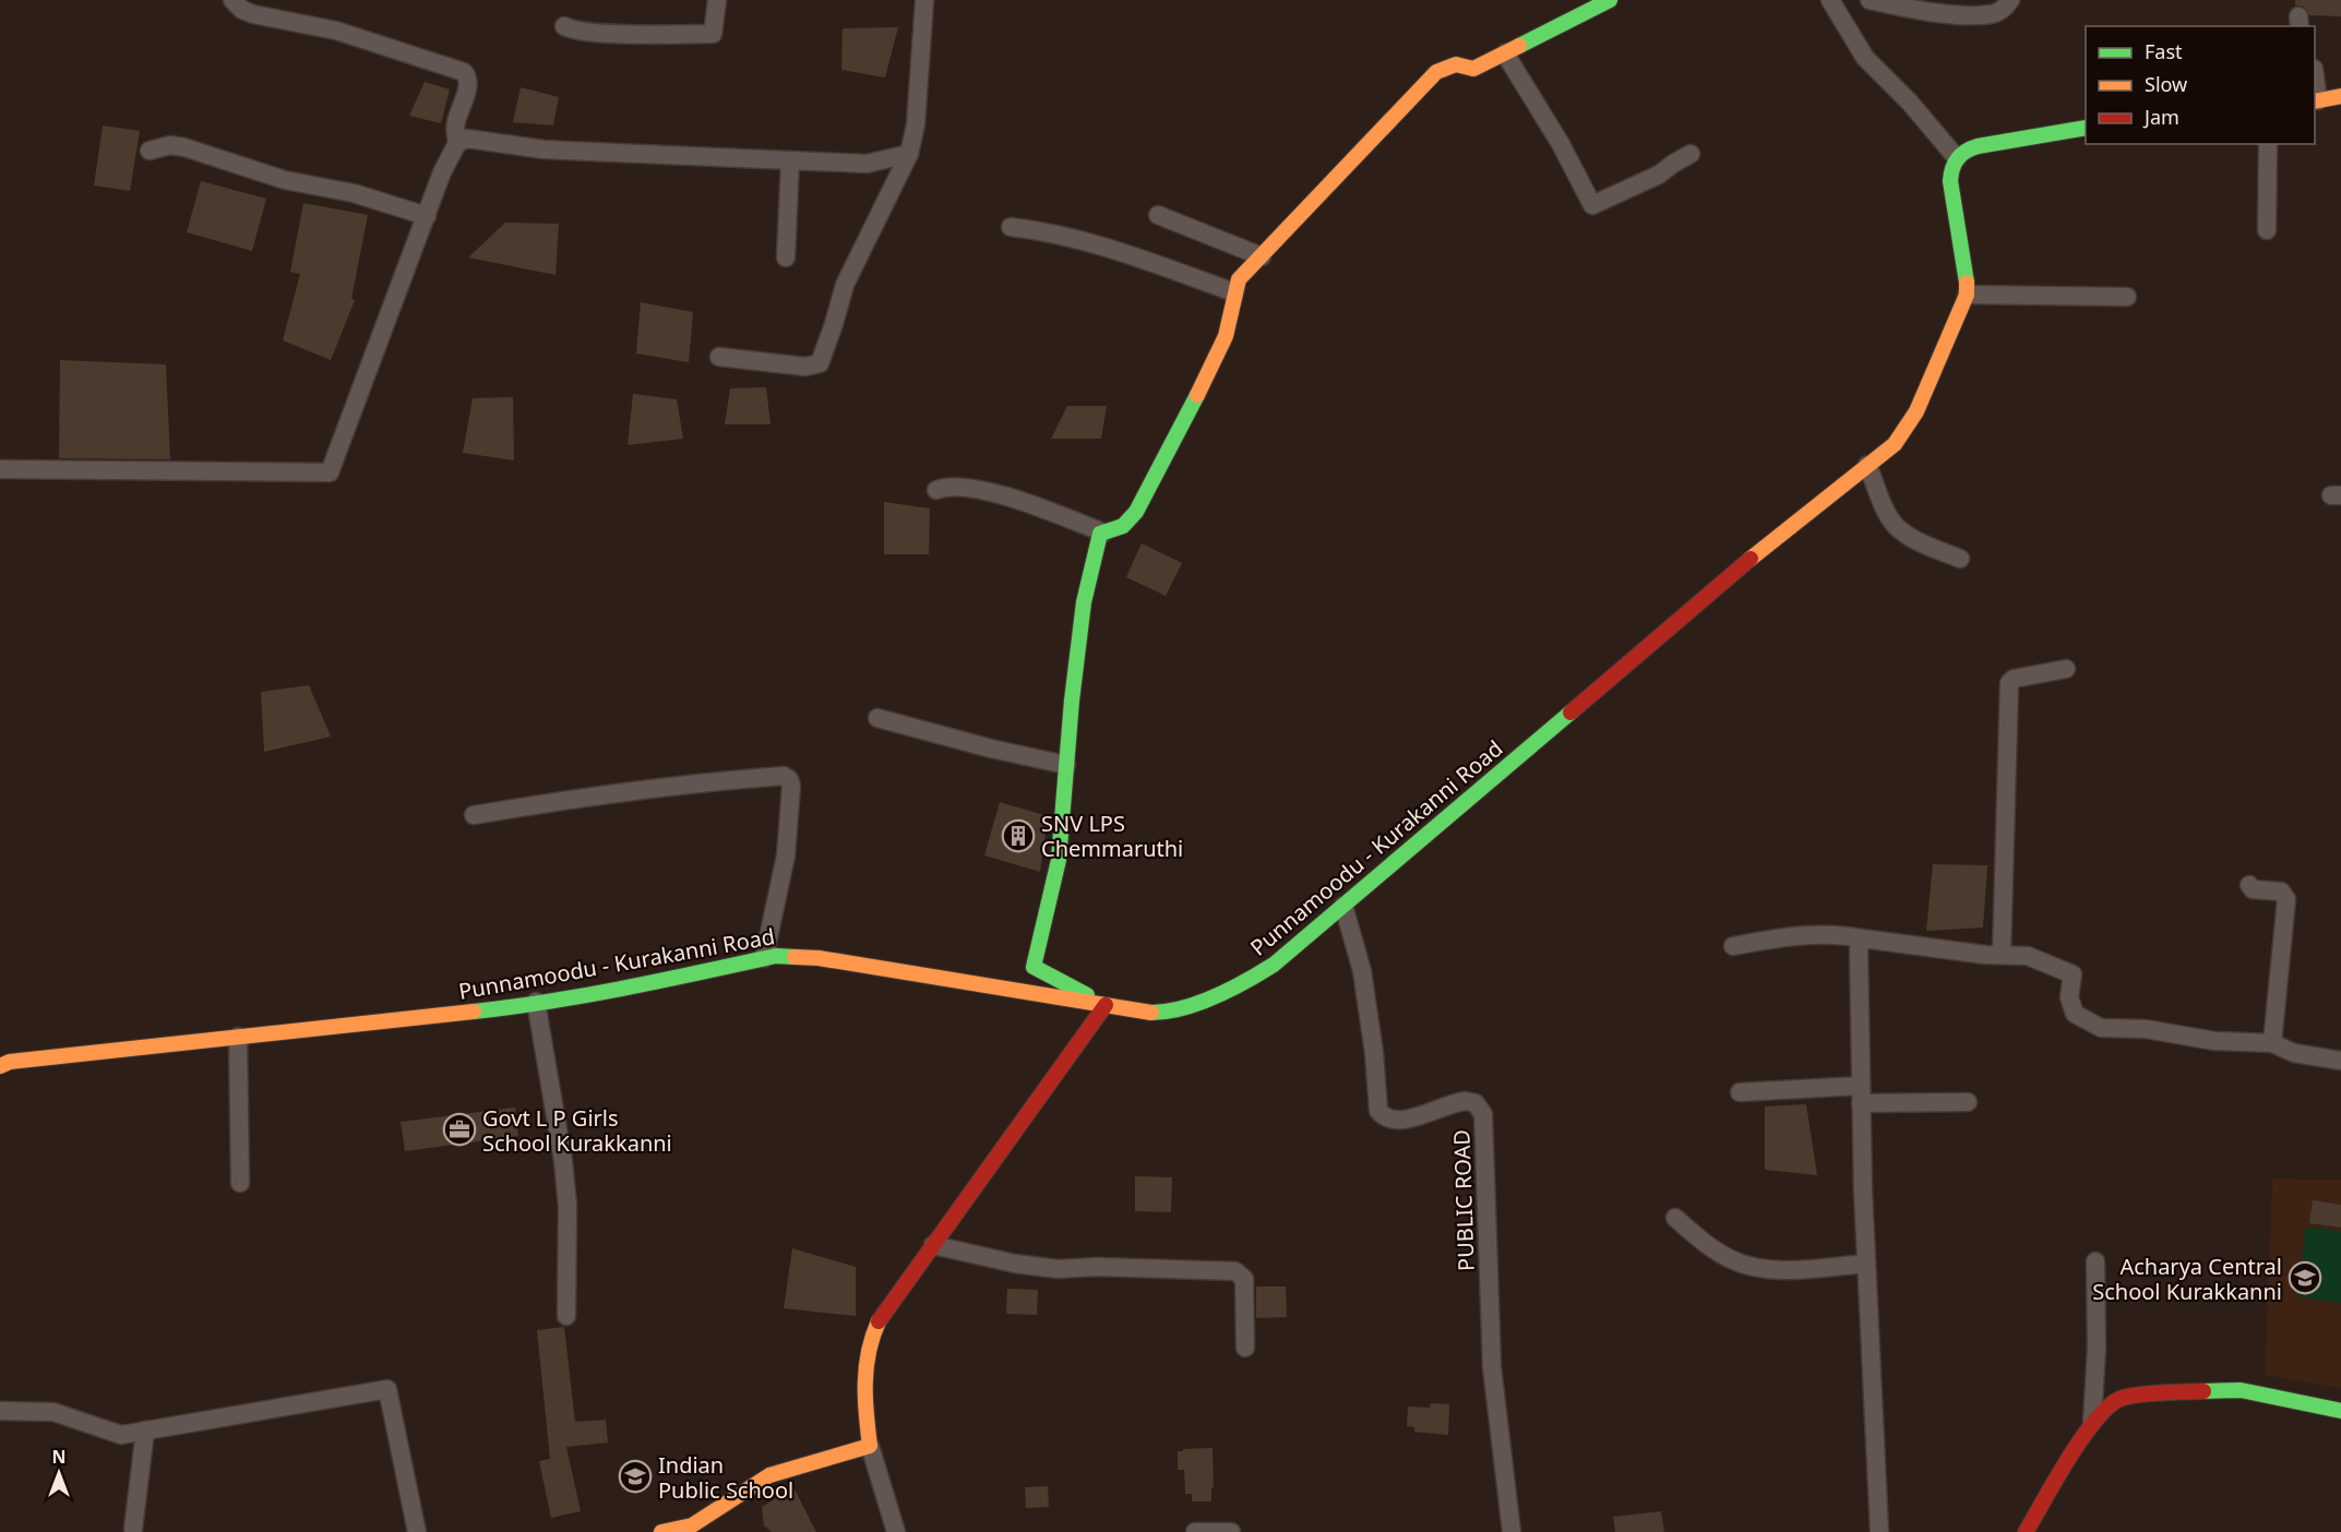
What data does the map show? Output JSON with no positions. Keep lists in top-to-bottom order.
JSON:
{
  "streets": {
    "main road": ["Punnamoodu - Kurakanni Road"],
    "street": ["PUBLIC ROAD"]
  },
  "crossings": [
    ["Punnamoodu - Kurakanni Road", "PUBLIC ROAD"]
  ],
  "places": {
    "building": ["SNV LPS Chemmaruthi"],
    "office": ["Govt L P Girls School Kurakkanni"],
    "school or university": ["Acharya Central School Kurakkanni", "Indian Public School"]
  },
  "legend": ["Fast", "Slow", "Jam"],
  "north": "top"
}
